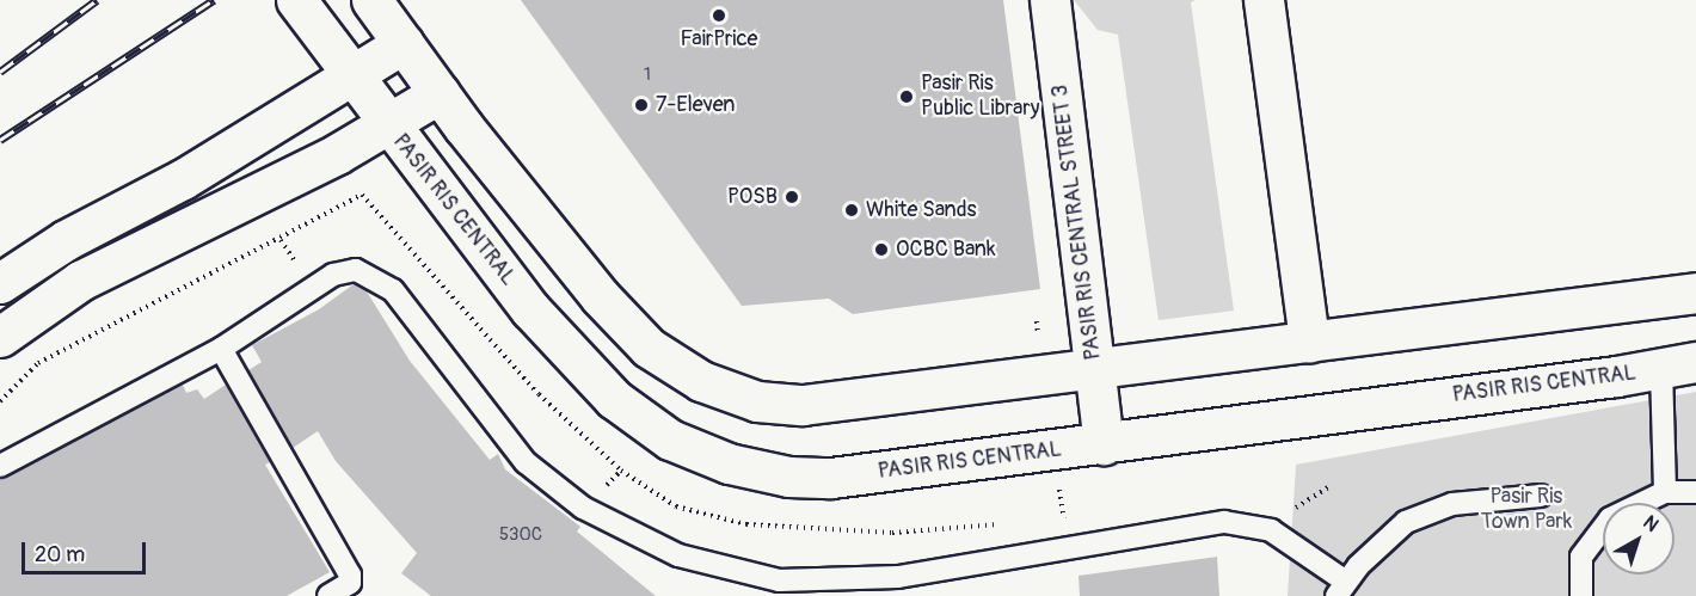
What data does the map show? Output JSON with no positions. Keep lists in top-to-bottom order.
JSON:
{
  "streets": {
    "street": ["PASIR RIS CENTRAL", "PASIR RIS CENTRAL STREET 3"]
  },
  "crossings": [
    ["PASIR RIS CENTRAL", "PASIR RIS CENTRAL STREET 3"]
  ],
  "parks": ["Pasir Ris Town Park"],
  "places": [
    "FairPrice",
    "Pasir Ris Public Library",
    "7-Eleven",
    "POSB",
    "White Sands",
    "OCBC Bank"
  ],
  "house_numbers": ["1", "530C"],
  "scale_bar": "20 m",
  "north": "top right"
}
